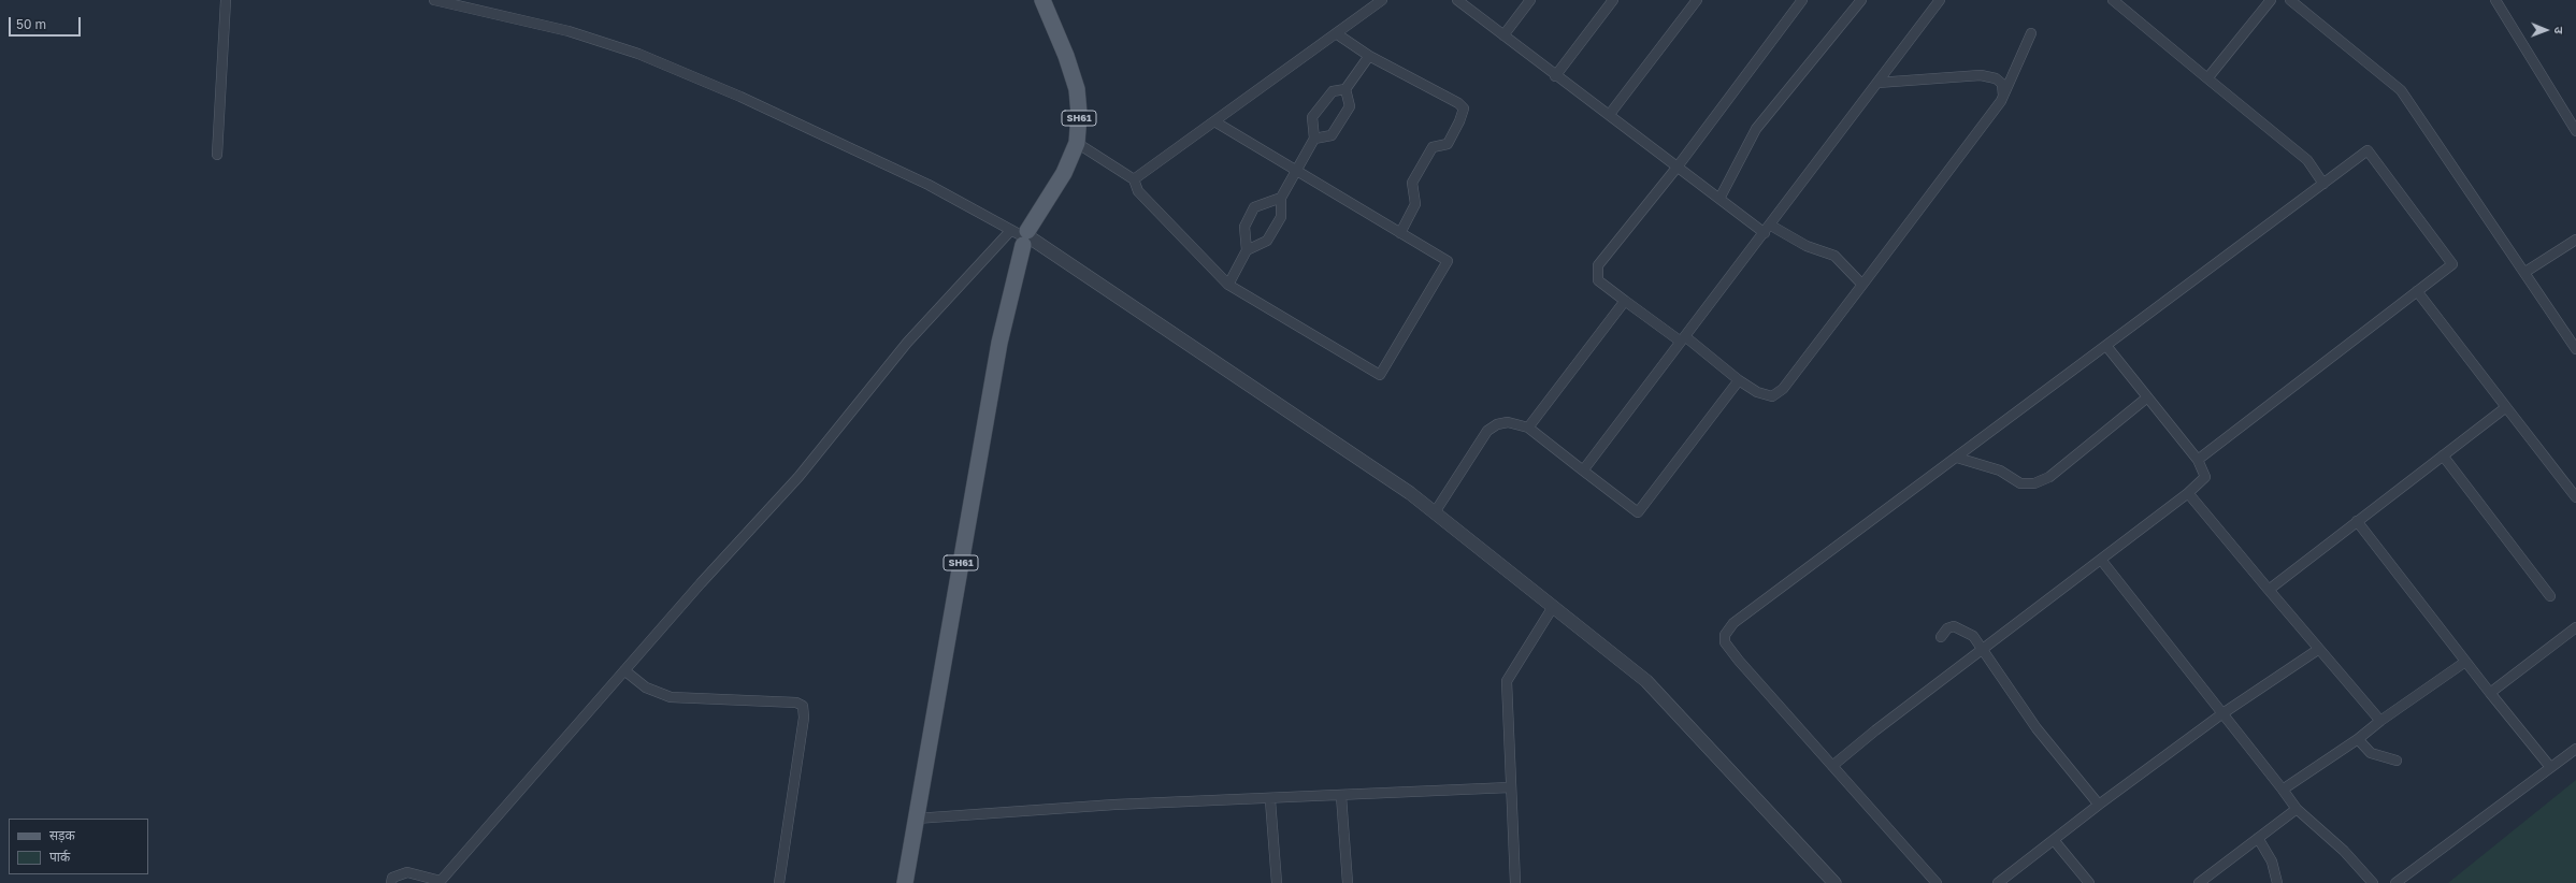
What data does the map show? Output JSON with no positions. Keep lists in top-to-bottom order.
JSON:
{
  "streets": {
    "main road": ["SH61"]
  },
  "legend": ["सड़क", "पार्क"],
  "scale_bar": "50 m",
  "north": "right"
}
